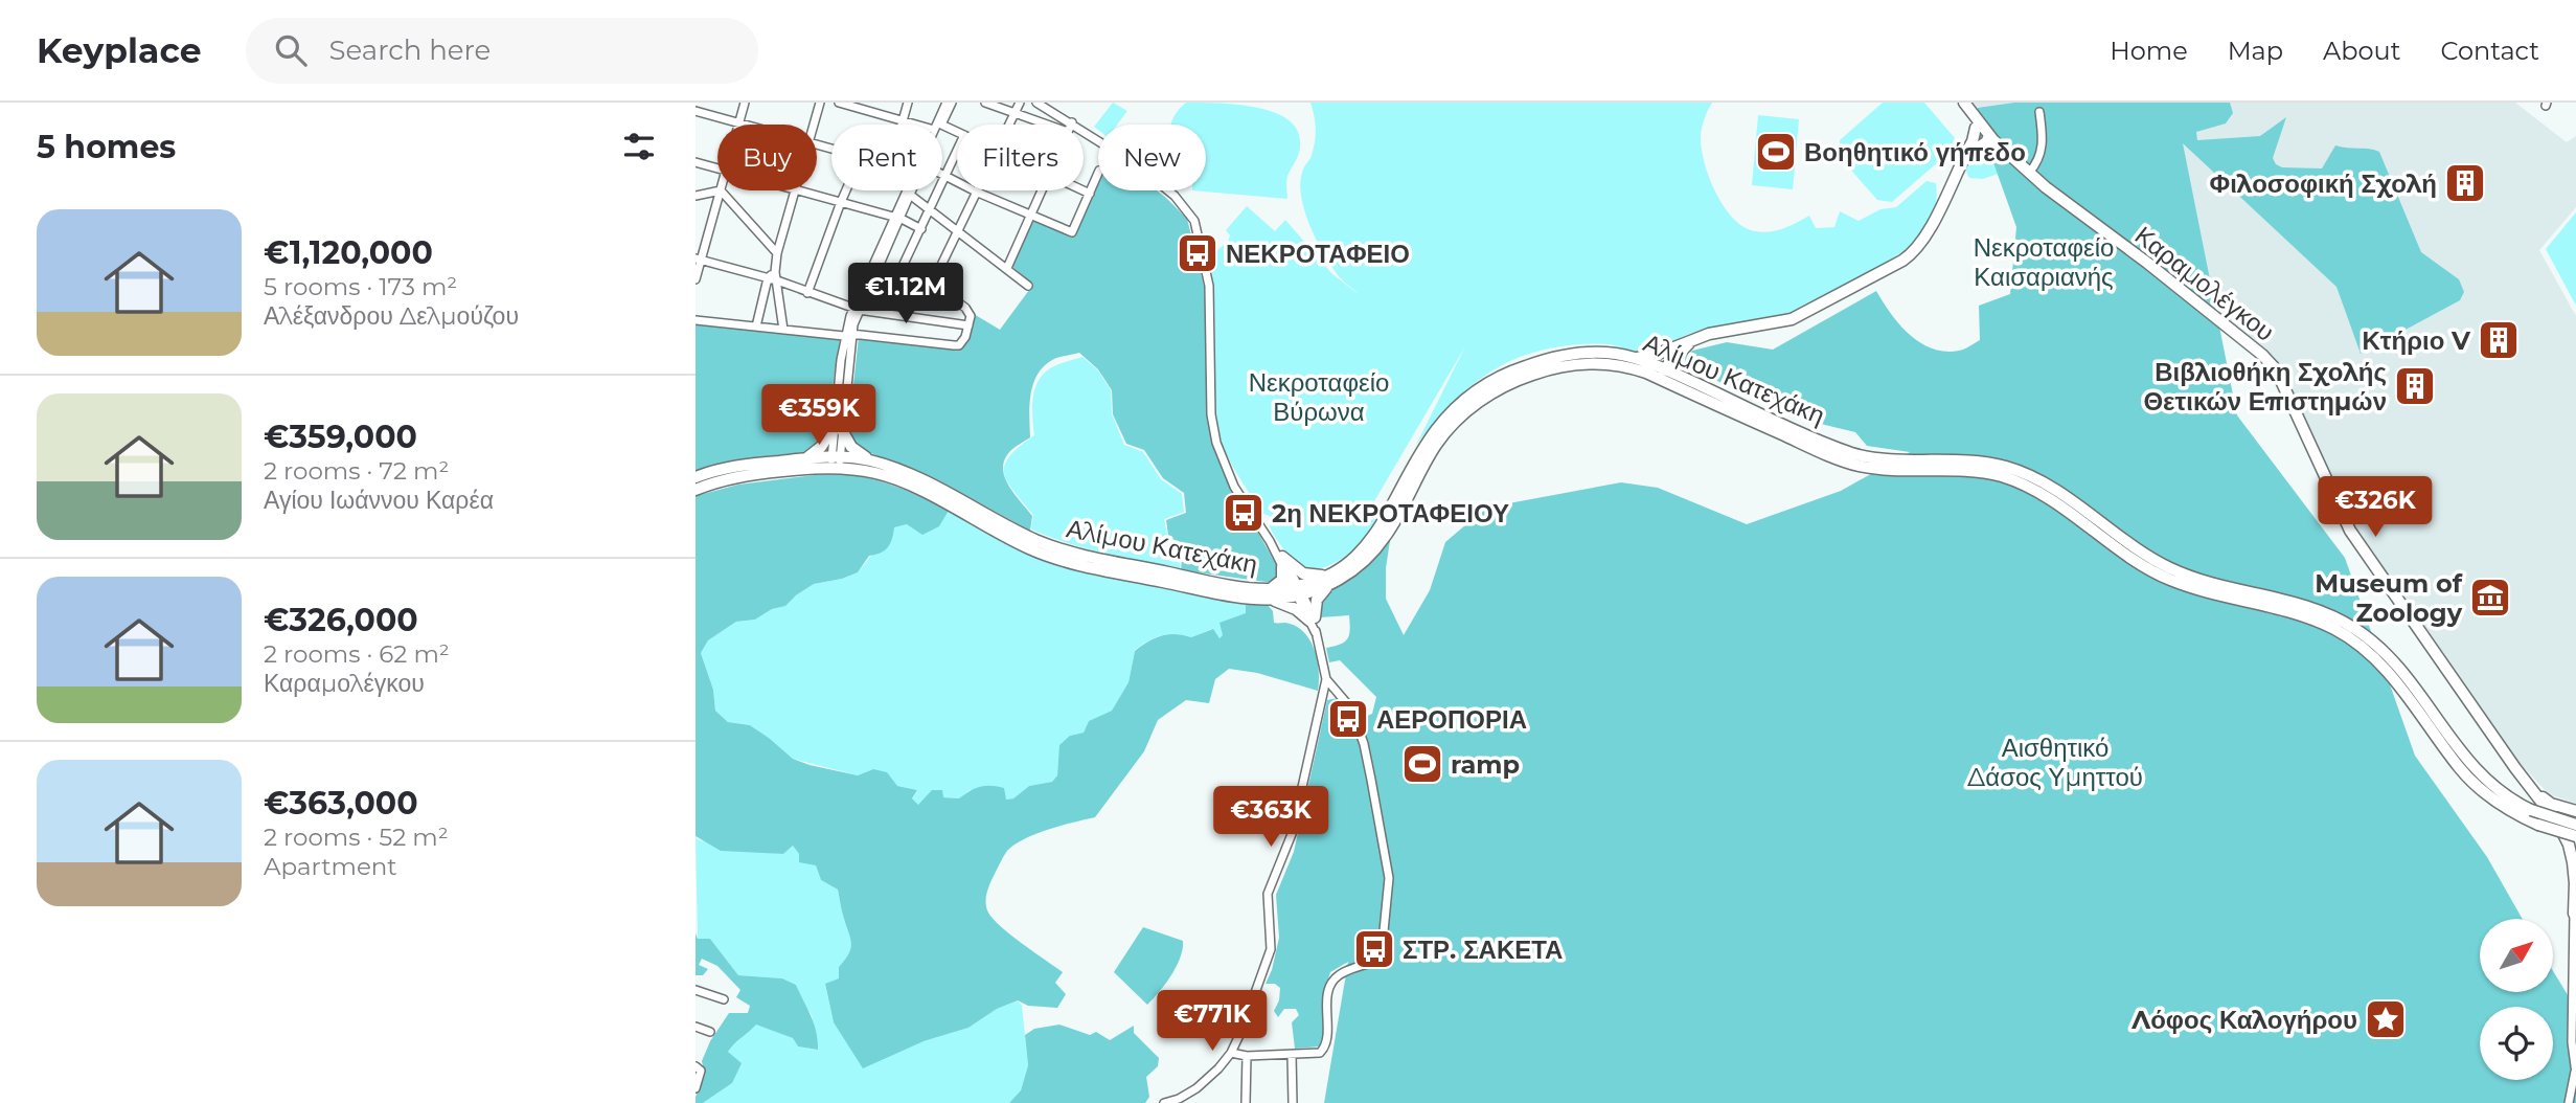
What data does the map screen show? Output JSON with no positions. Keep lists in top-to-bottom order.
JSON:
{
  "streets": {
    "main road": ["Καραμολέγκου", "Αλίμου Κατεχάκη"]
  },
  "parks": ["Νεκροταφείο Καισαριανής", "Νεκροταφείο Βύρωνα", "Αισθητικό Δάσος Υμηττού"],
  "places": {
    "sports": ["Βοηθητικό γήπεδο", "ramp"],
    "building": ["Φιλοσοφική Σχολή", "Κτήριο V", "Βιβλιοθήκη Σχολής Θετικών Επιστημών"],
    "bus stop": [
      "ΝΕΚΡΟΤΑΦΕΙΟ",
      "2η ΝΕΚΡΟΤΑΦΕΙΟΥ",
      "ΑΕΡΟΠΟΡΙΑ",
      "ΣΤΡ. ΣΑΚΕΤΑ"
    ],
    "museum": ["Museum of Zoology"],
    "place": ["Λόφος Καλογήρου"]
  },
  "north": "top right",
  "page": {
    "header": "Keyplace",
    "search": "Search here",
    "nav": [
      "Home",
      "Map",
      "About",
      "Contact"
    ],
    "heading": "5 homes",
    "chip": [
      "Buy",
      "Rent",
      "Filters",
      "New"
    ],
    "list": [
      {
        "name": "€1,120,000",
        "note": "5 rooms · 173 m² · Αλέξανδρου Δελμούζου"
      },
      {
        "name": "€359,000",
        "note": "2 rooms · 72 m² · Αγίου Ιωάννου Καρέα"
      },
      {
        "name": "€326,000",
        "note": "2 rooms · 62 m² · Καραμολέγκου"
      },
      {
        "name": "€363,000",
        "note": "2 rooms · 52 m² · Apartment"
      }
    ],
    "price": [
      "€1.12M",
      "€359K",
      "€326K",
      "€363K",
      "€771K"
    ]
  }
}
